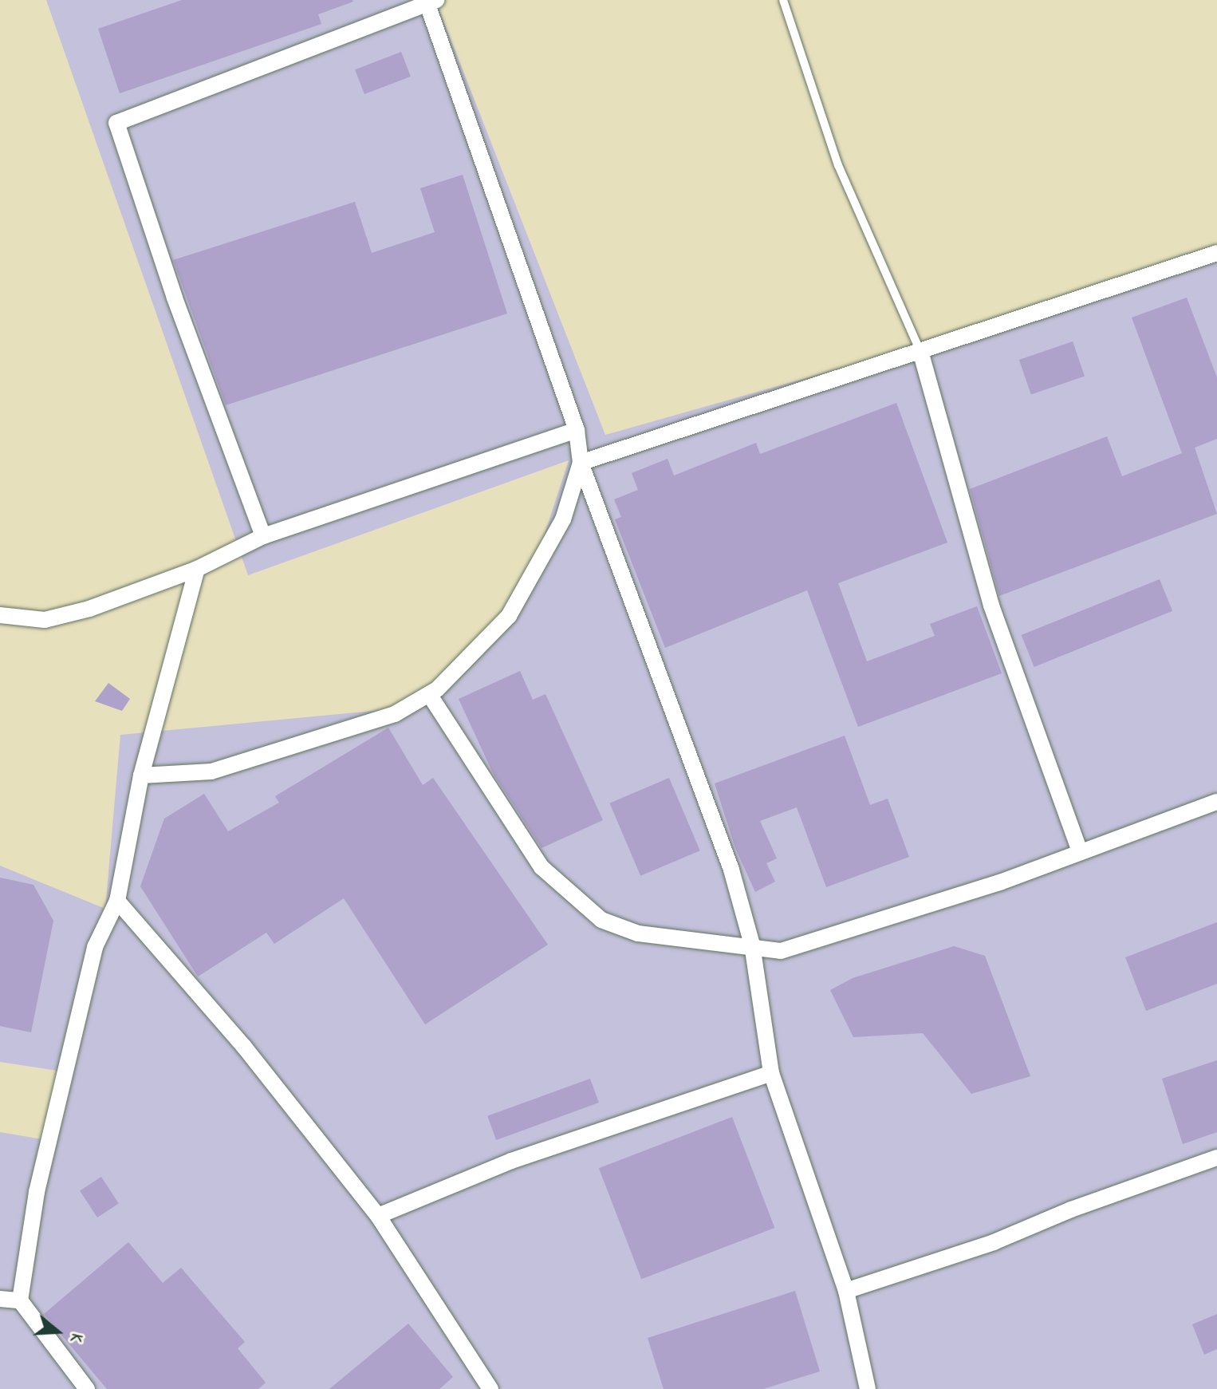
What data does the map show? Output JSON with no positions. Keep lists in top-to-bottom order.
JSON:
{
  "north": "right"
}
